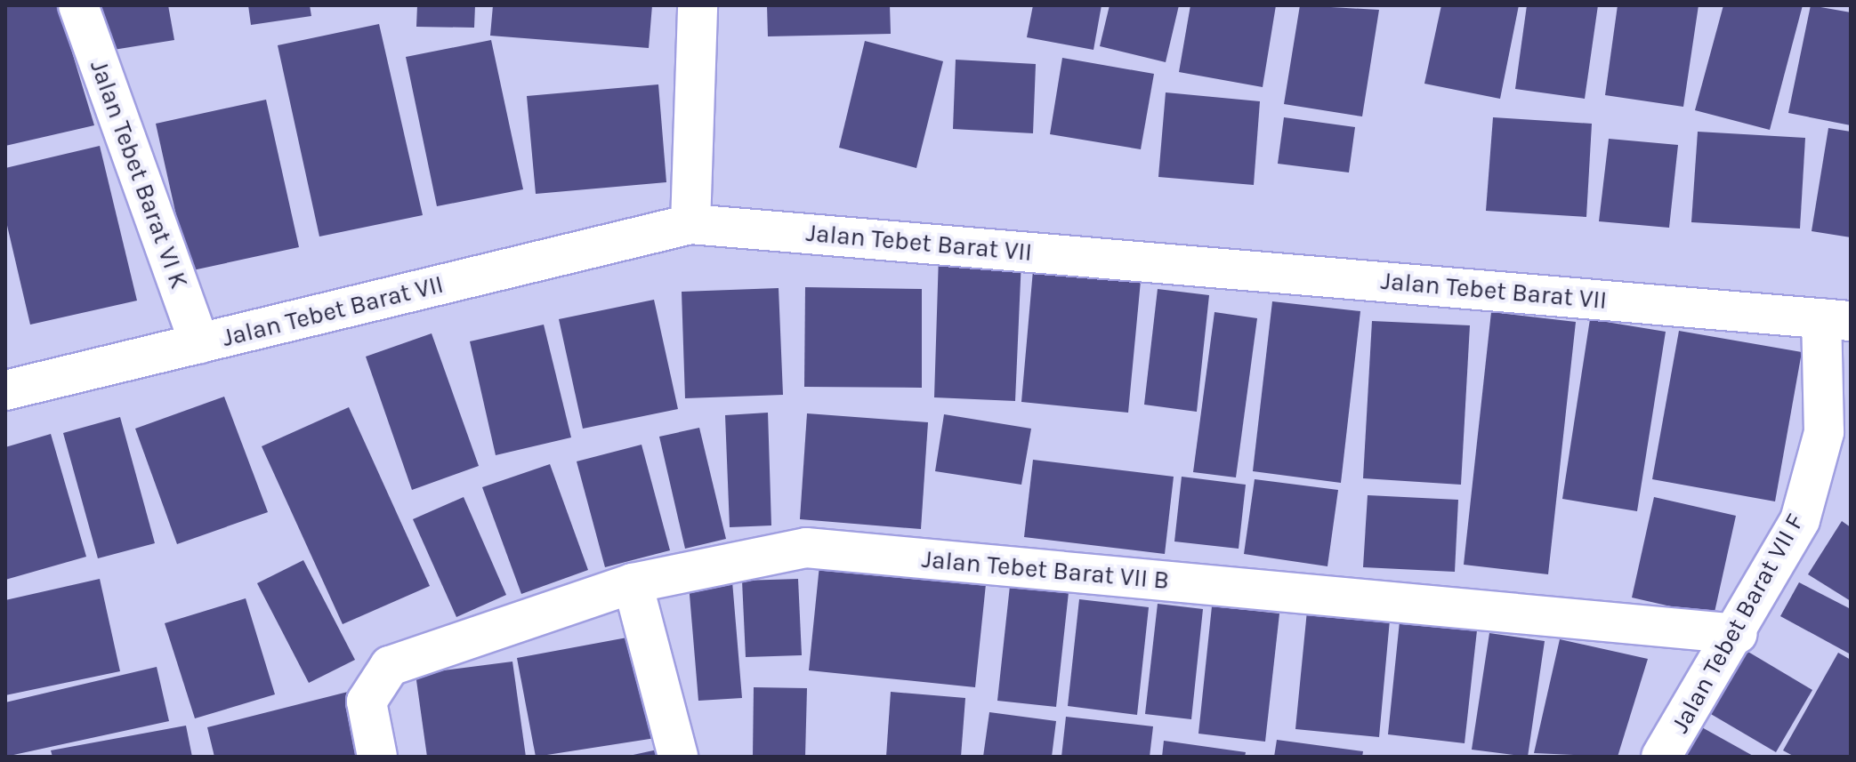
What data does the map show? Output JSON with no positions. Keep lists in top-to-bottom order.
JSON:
{
  "streets": {
    "street": [
      "Jalan Tebet Barat VI K",
      "Jalan Tebet Barat VII",
      "Jalan Tebet Barat VII B",
      "Jalan Tebet Barat VII F"
    ]
  },
  "crossings": [
    ["Jalan Tebet Barat VI K", "Jalan Tebet Barat VII"],
    ["Jalan Tebet Barat VII", "Jalan Tebet Barat VII F"],
    ["Jalan Tebet Barat VII B", "Jalan Tebet Barat VII F"]
  ]
}
